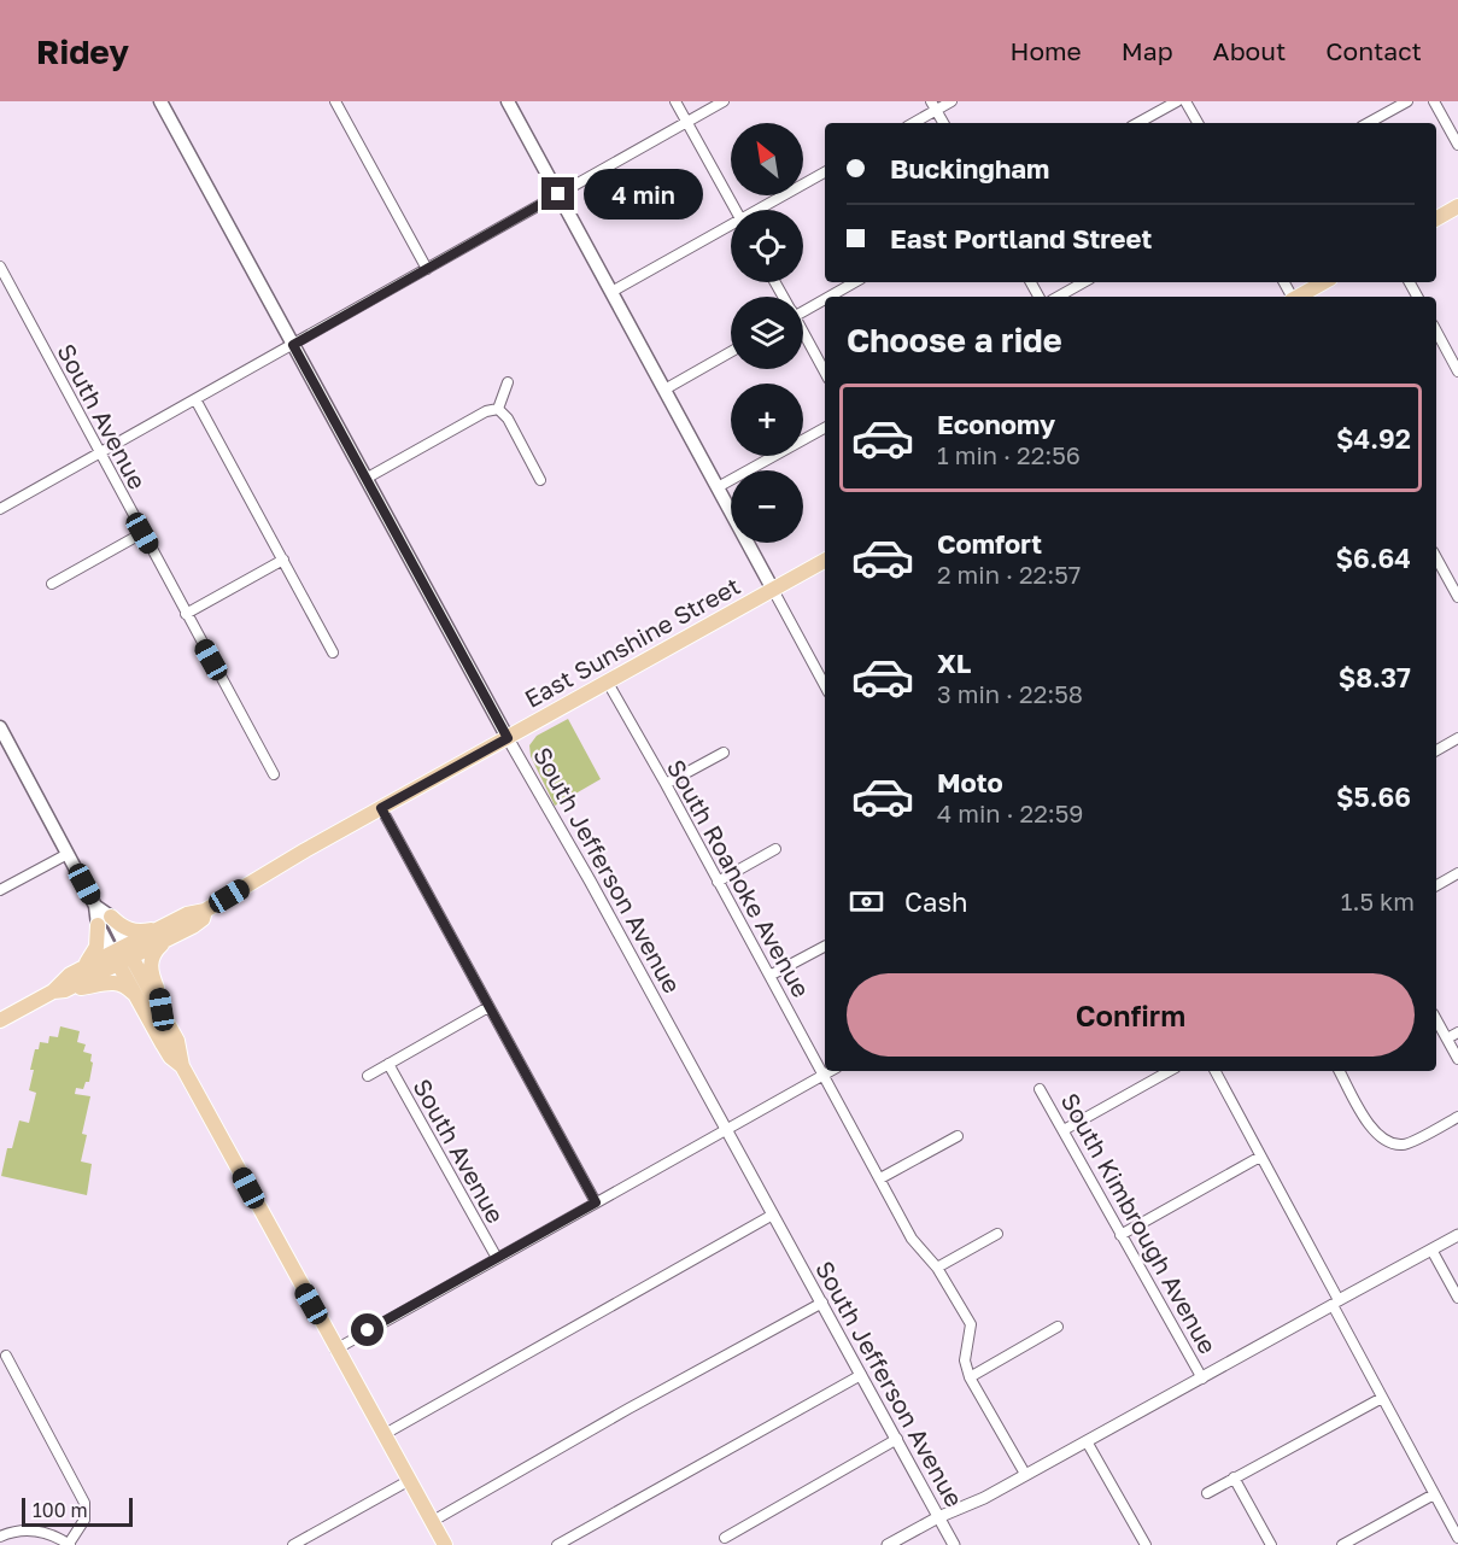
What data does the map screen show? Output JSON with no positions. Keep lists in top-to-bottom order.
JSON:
{
  "streets": {
    "main road": ["East Sunshine Street", "South Jefferson Avenue"],
    "street": ["South Avenue", "South Roanoke Avenue", "South Kimbrough Avenue"]
  },
  "crossings": [
    ["East Sunshine Street", "South Jefferson Avenue"],
    ["East Sunshine Street", "South Roanoke Avenue"]
  ],
  "scale_bar": "100 m",
  "north": "top left",
  "page": {
    "header": "Ridey",
    "nav": [
      "Home",
      "Map",
      "About",
      "Contact"
    ],
    "map_buttons": ["+", "−"],
    "banner": ["Buckingham", "East Portland Street"],
    "bubble": "4 min",
    "heading": "Choose a ride",
    "list": [
      {
        "name": "Economy",
        "note": "1 min · 22:56",
        "value": "$4.92"
      },
      {
        "name": "Comfort",
        "note": "2 min · 22:57",
        "value": "$6.64"
      },
      {
        "name": "XL",
        "note": "3 min · 22:58",
        "value": "$8.37"
      },
      {
        "name": "Moto",
        "note": "4 min · 22:59",
        "value": "$5.66"
      }
    ],
    "pay": ["Cash", "1.5 km"],
    "buttons": "Confirm",
    "scale": "100 m"
  }
}
